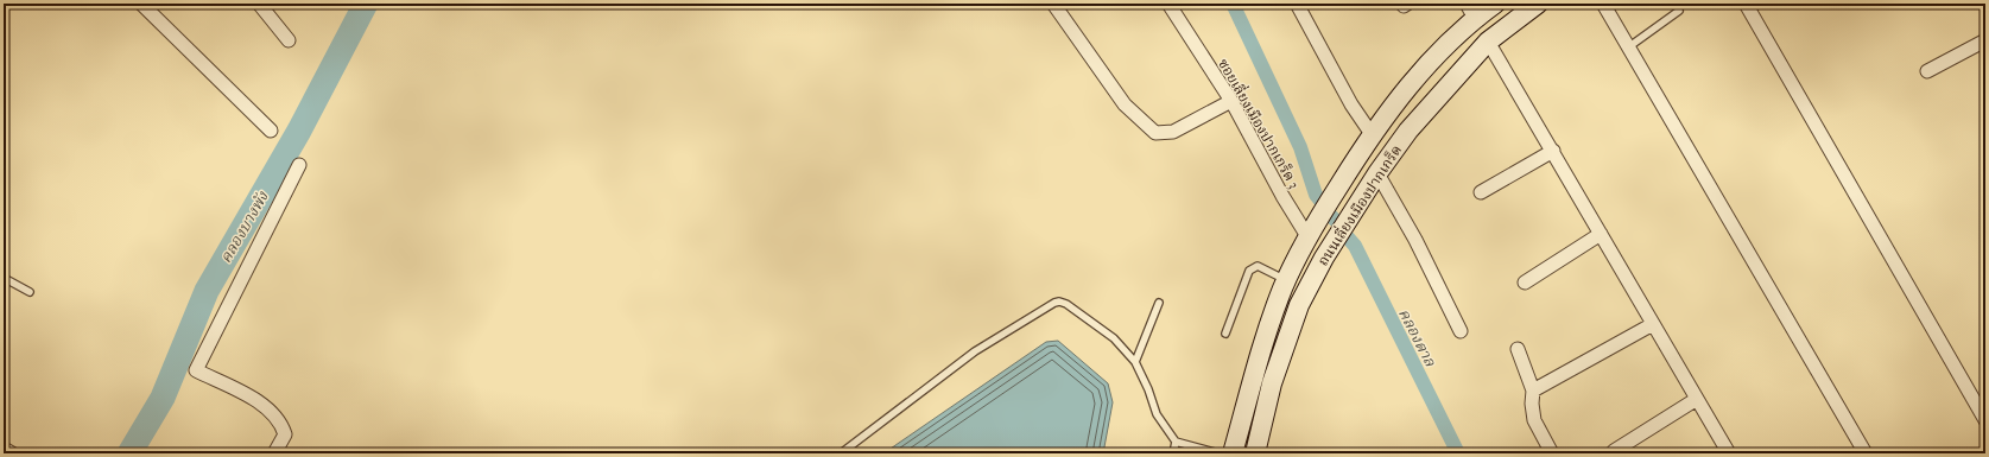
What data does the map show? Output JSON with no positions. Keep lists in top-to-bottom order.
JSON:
{
  "streets": {
    "main road": ["ถนนเลี่ยงเมืองปากเกร็ด"],
    "street": ["ซอยเลี่ยงเมืองปากเกร็ด 3"]
  },
  "crossings": [
    ["ซอยเลี่ยงเมืองปากเกร็ด 3", "ถนนเลี่ยงเมืองปากเกร็ด"]
  ],
  "water": ["คลองบางพัง", "คลองตาล"]
}
